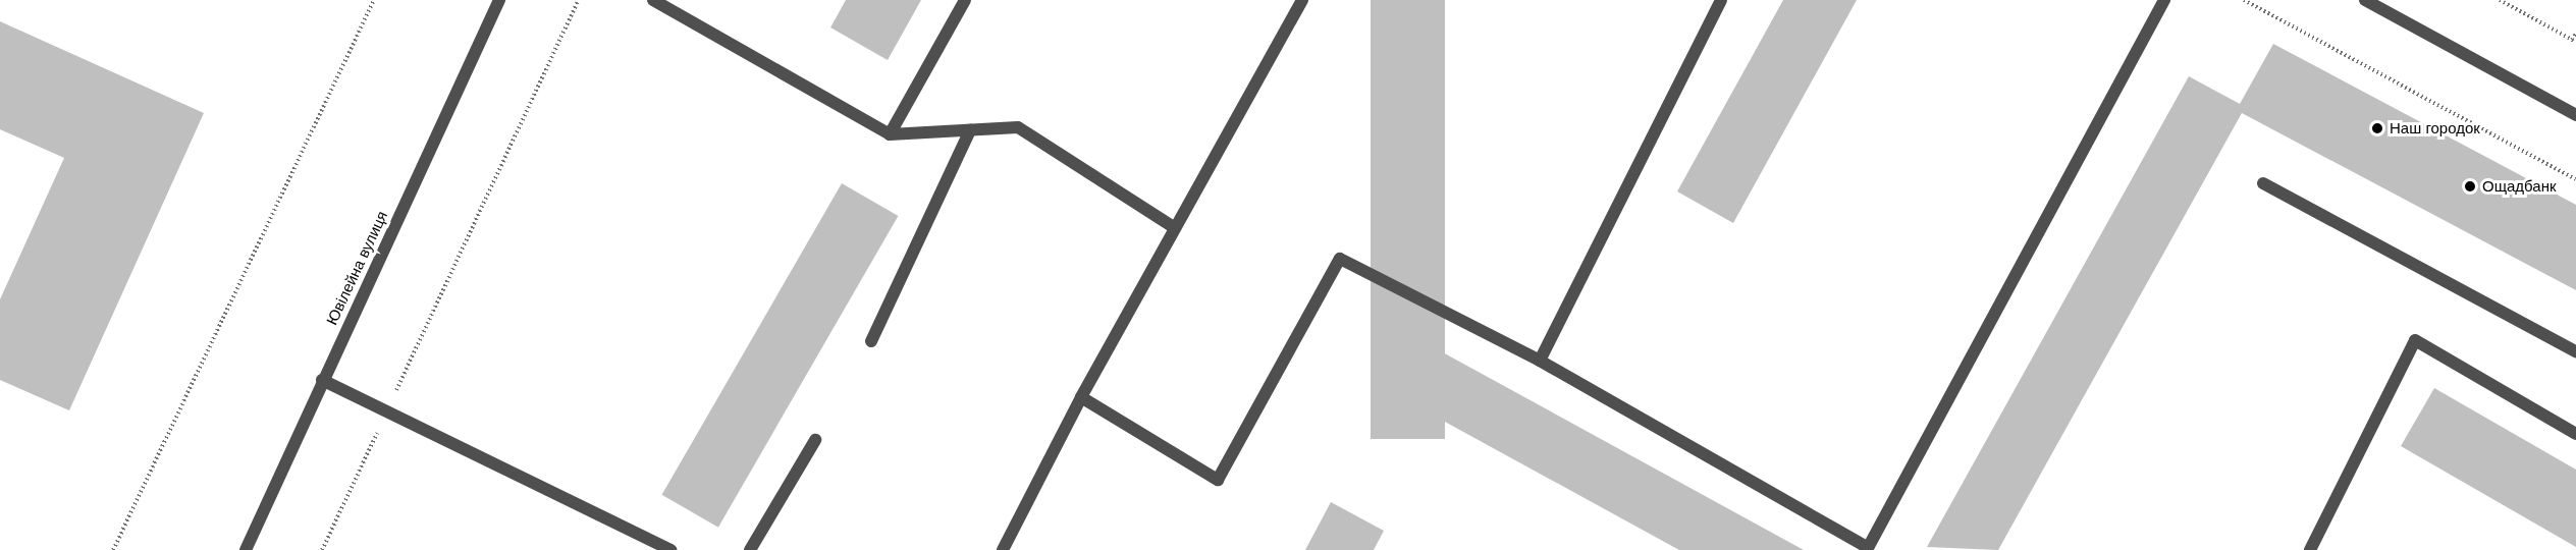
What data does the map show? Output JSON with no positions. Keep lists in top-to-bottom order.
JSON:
{
  "streets": {
    "street": ["Ювілейна вулиця"]
  },
  "places": ["Наш городок", "Ощадбанк"]
}
